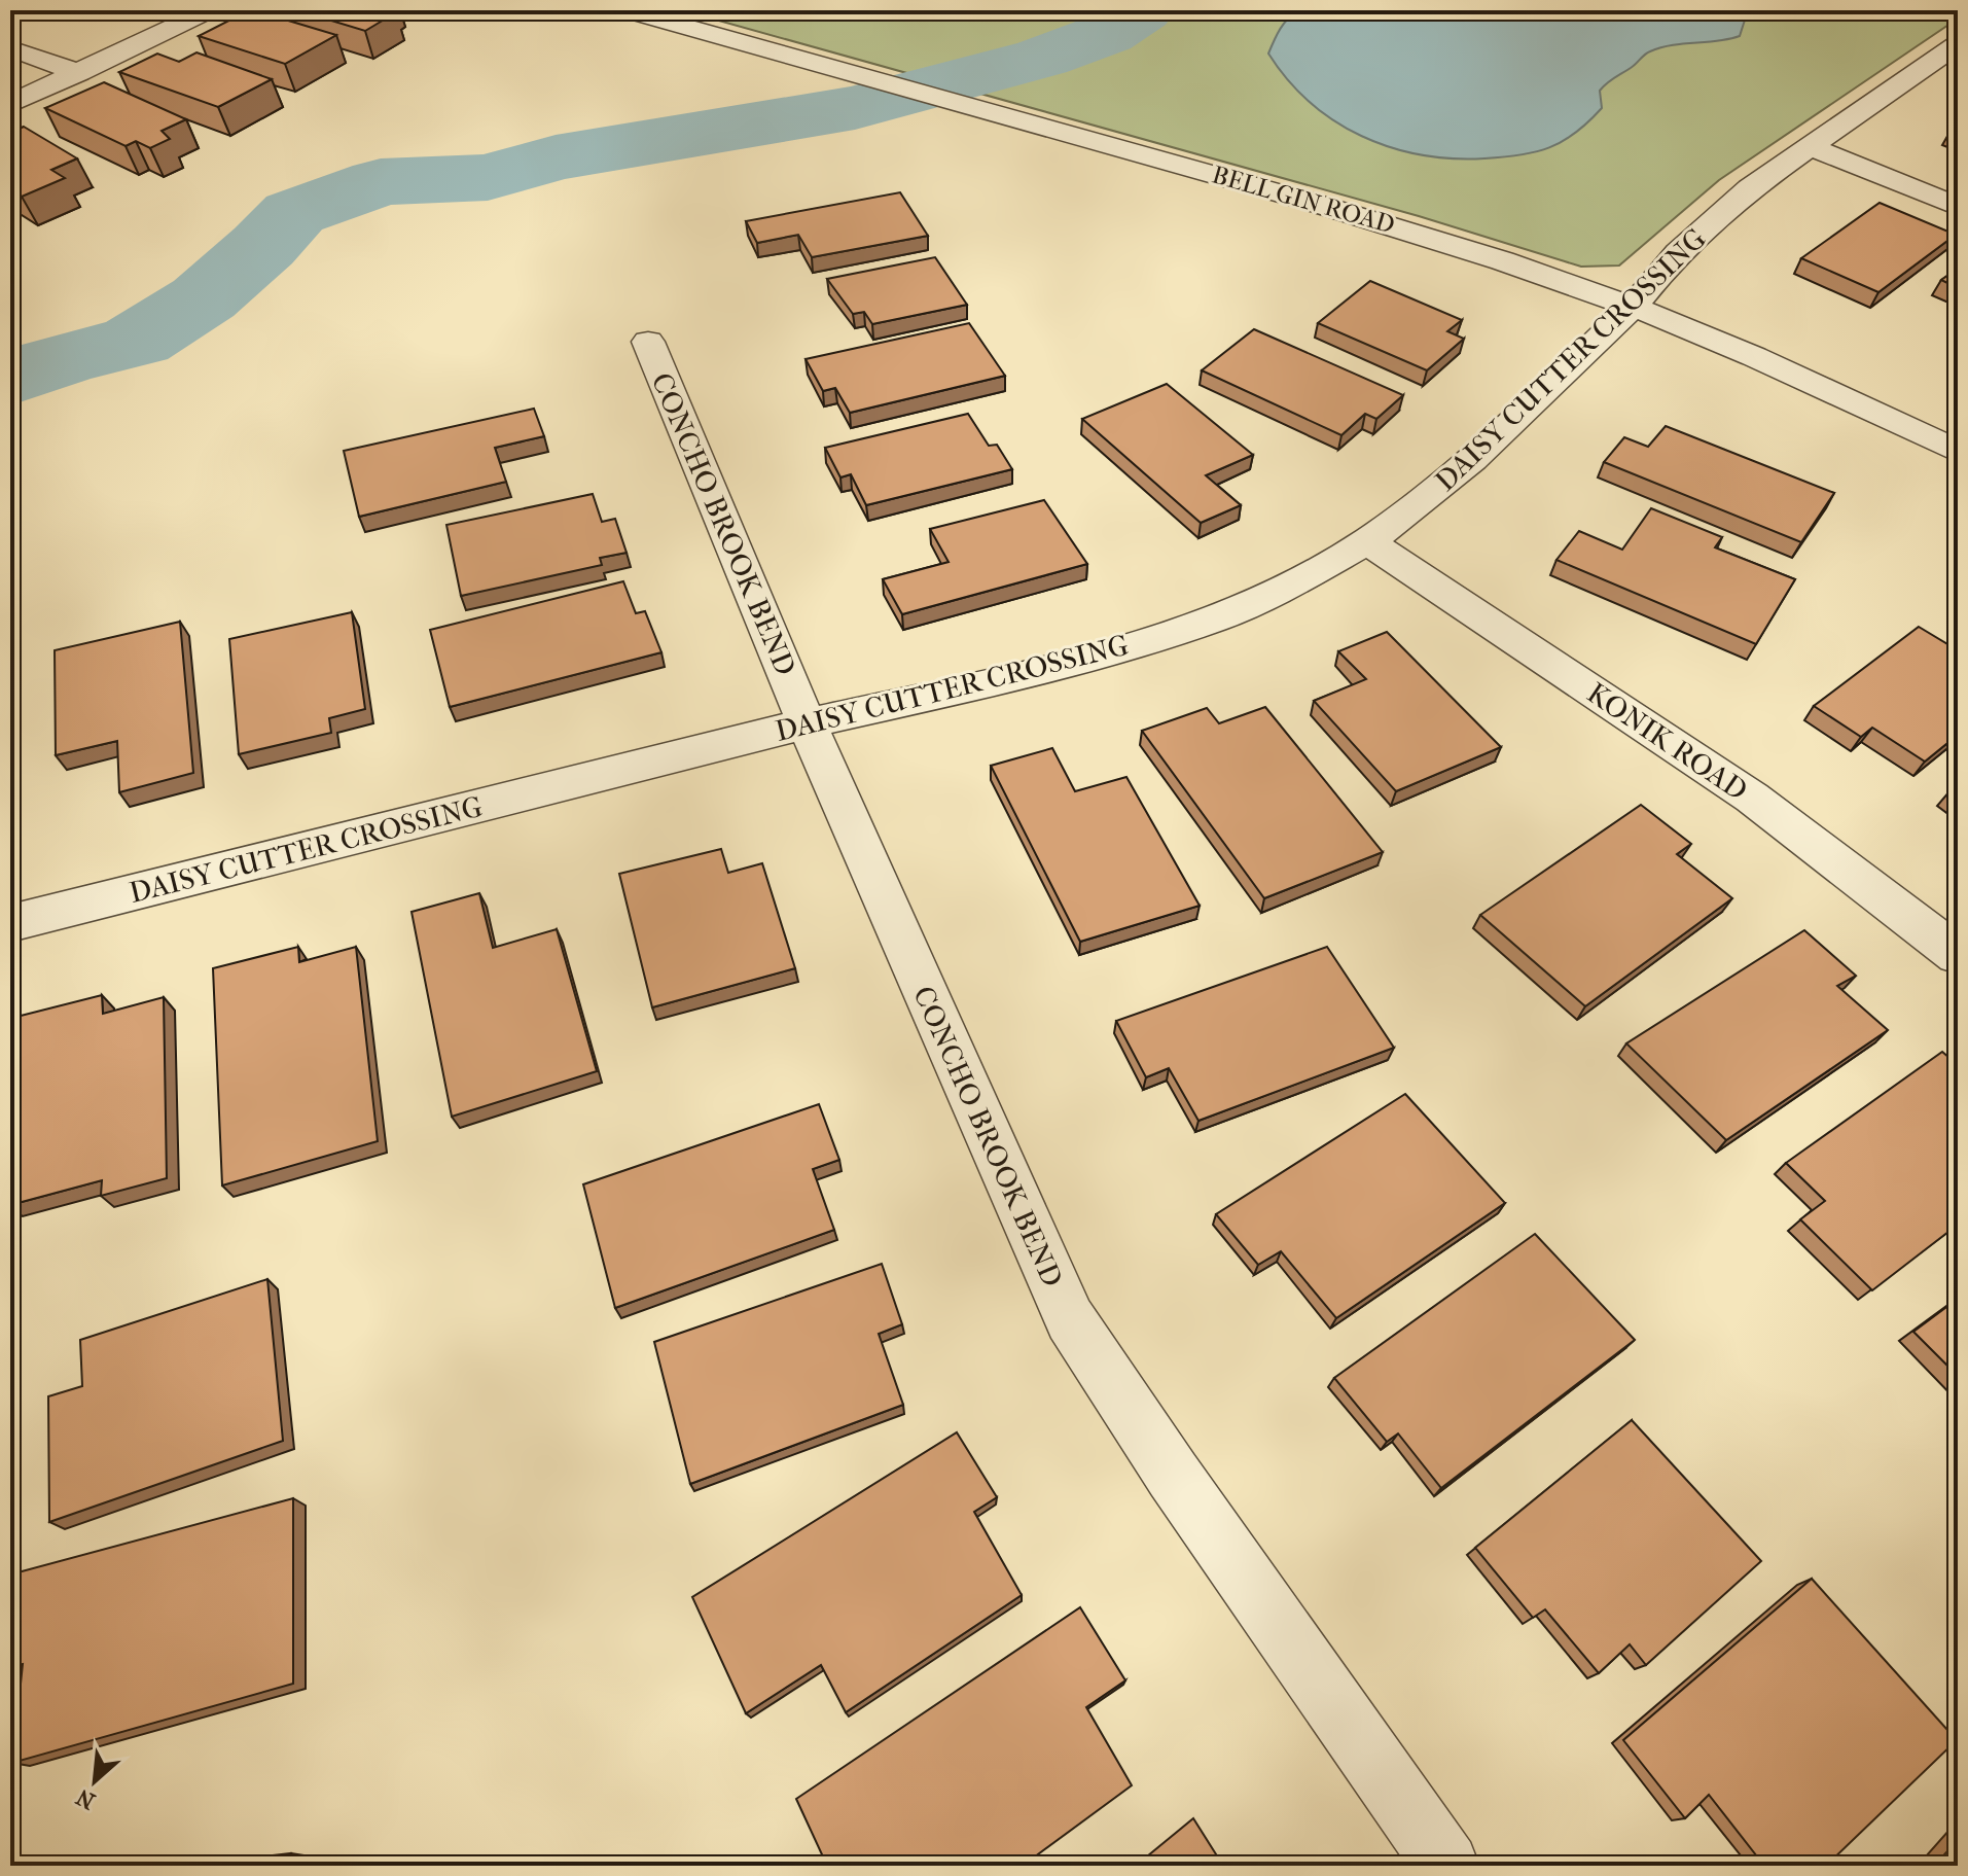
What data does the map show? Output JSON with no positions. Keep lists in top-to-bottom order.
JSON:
{
  "streets": {
    "street": [
      "BELL GIN ROAD",
      "DAISY CUTTER CROSSING",
      "CONCHO BROOK BEND",
      "KONIK ROAD"
    ]
  },
  "crossings": [
    ["BELL GIN ROAD", "DAISY CUTTER CROSSING"],
    ["DAISY CUTTER CROSSING", "CONCHO BROOK BEND"],
    ["DAISY CUTTER CROSSING", "KONIK ROAD"]
  ],
  "north": "bottom left"
}
